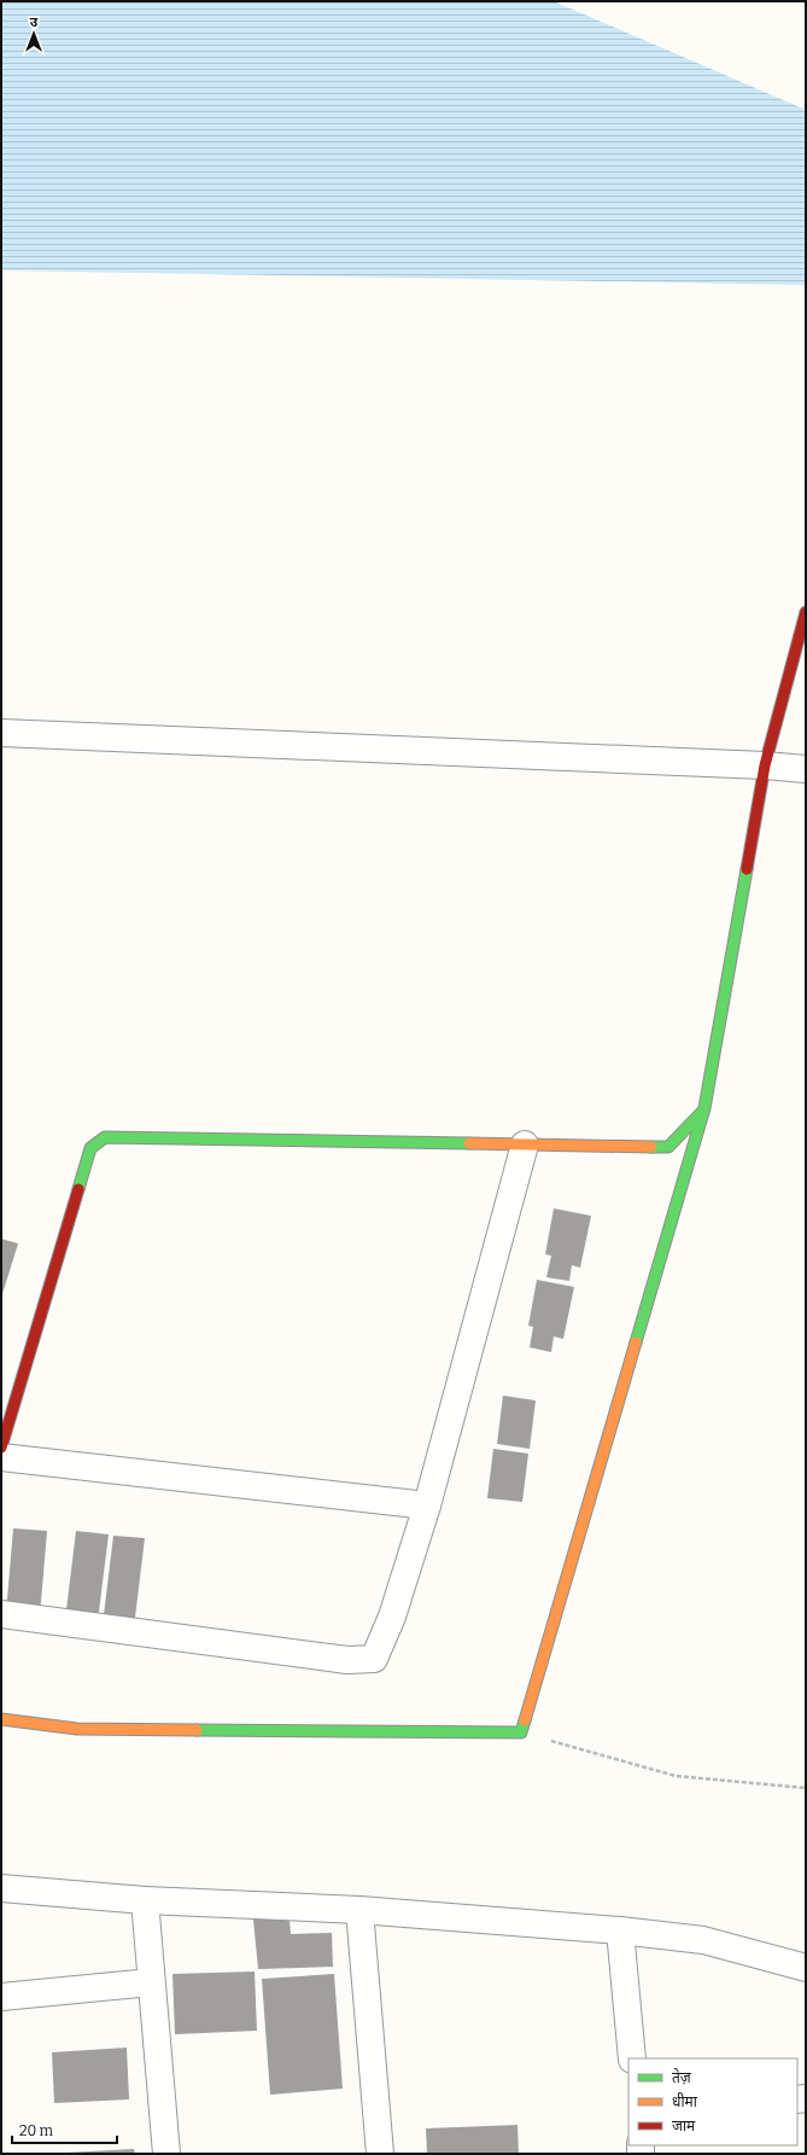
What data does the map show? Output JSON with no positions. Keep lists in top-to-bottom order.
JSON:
{
  "legend": ["तेज़", "धीमा", "जाम"],
  "scale_bar": "20 m",
  "north": "top"
}
